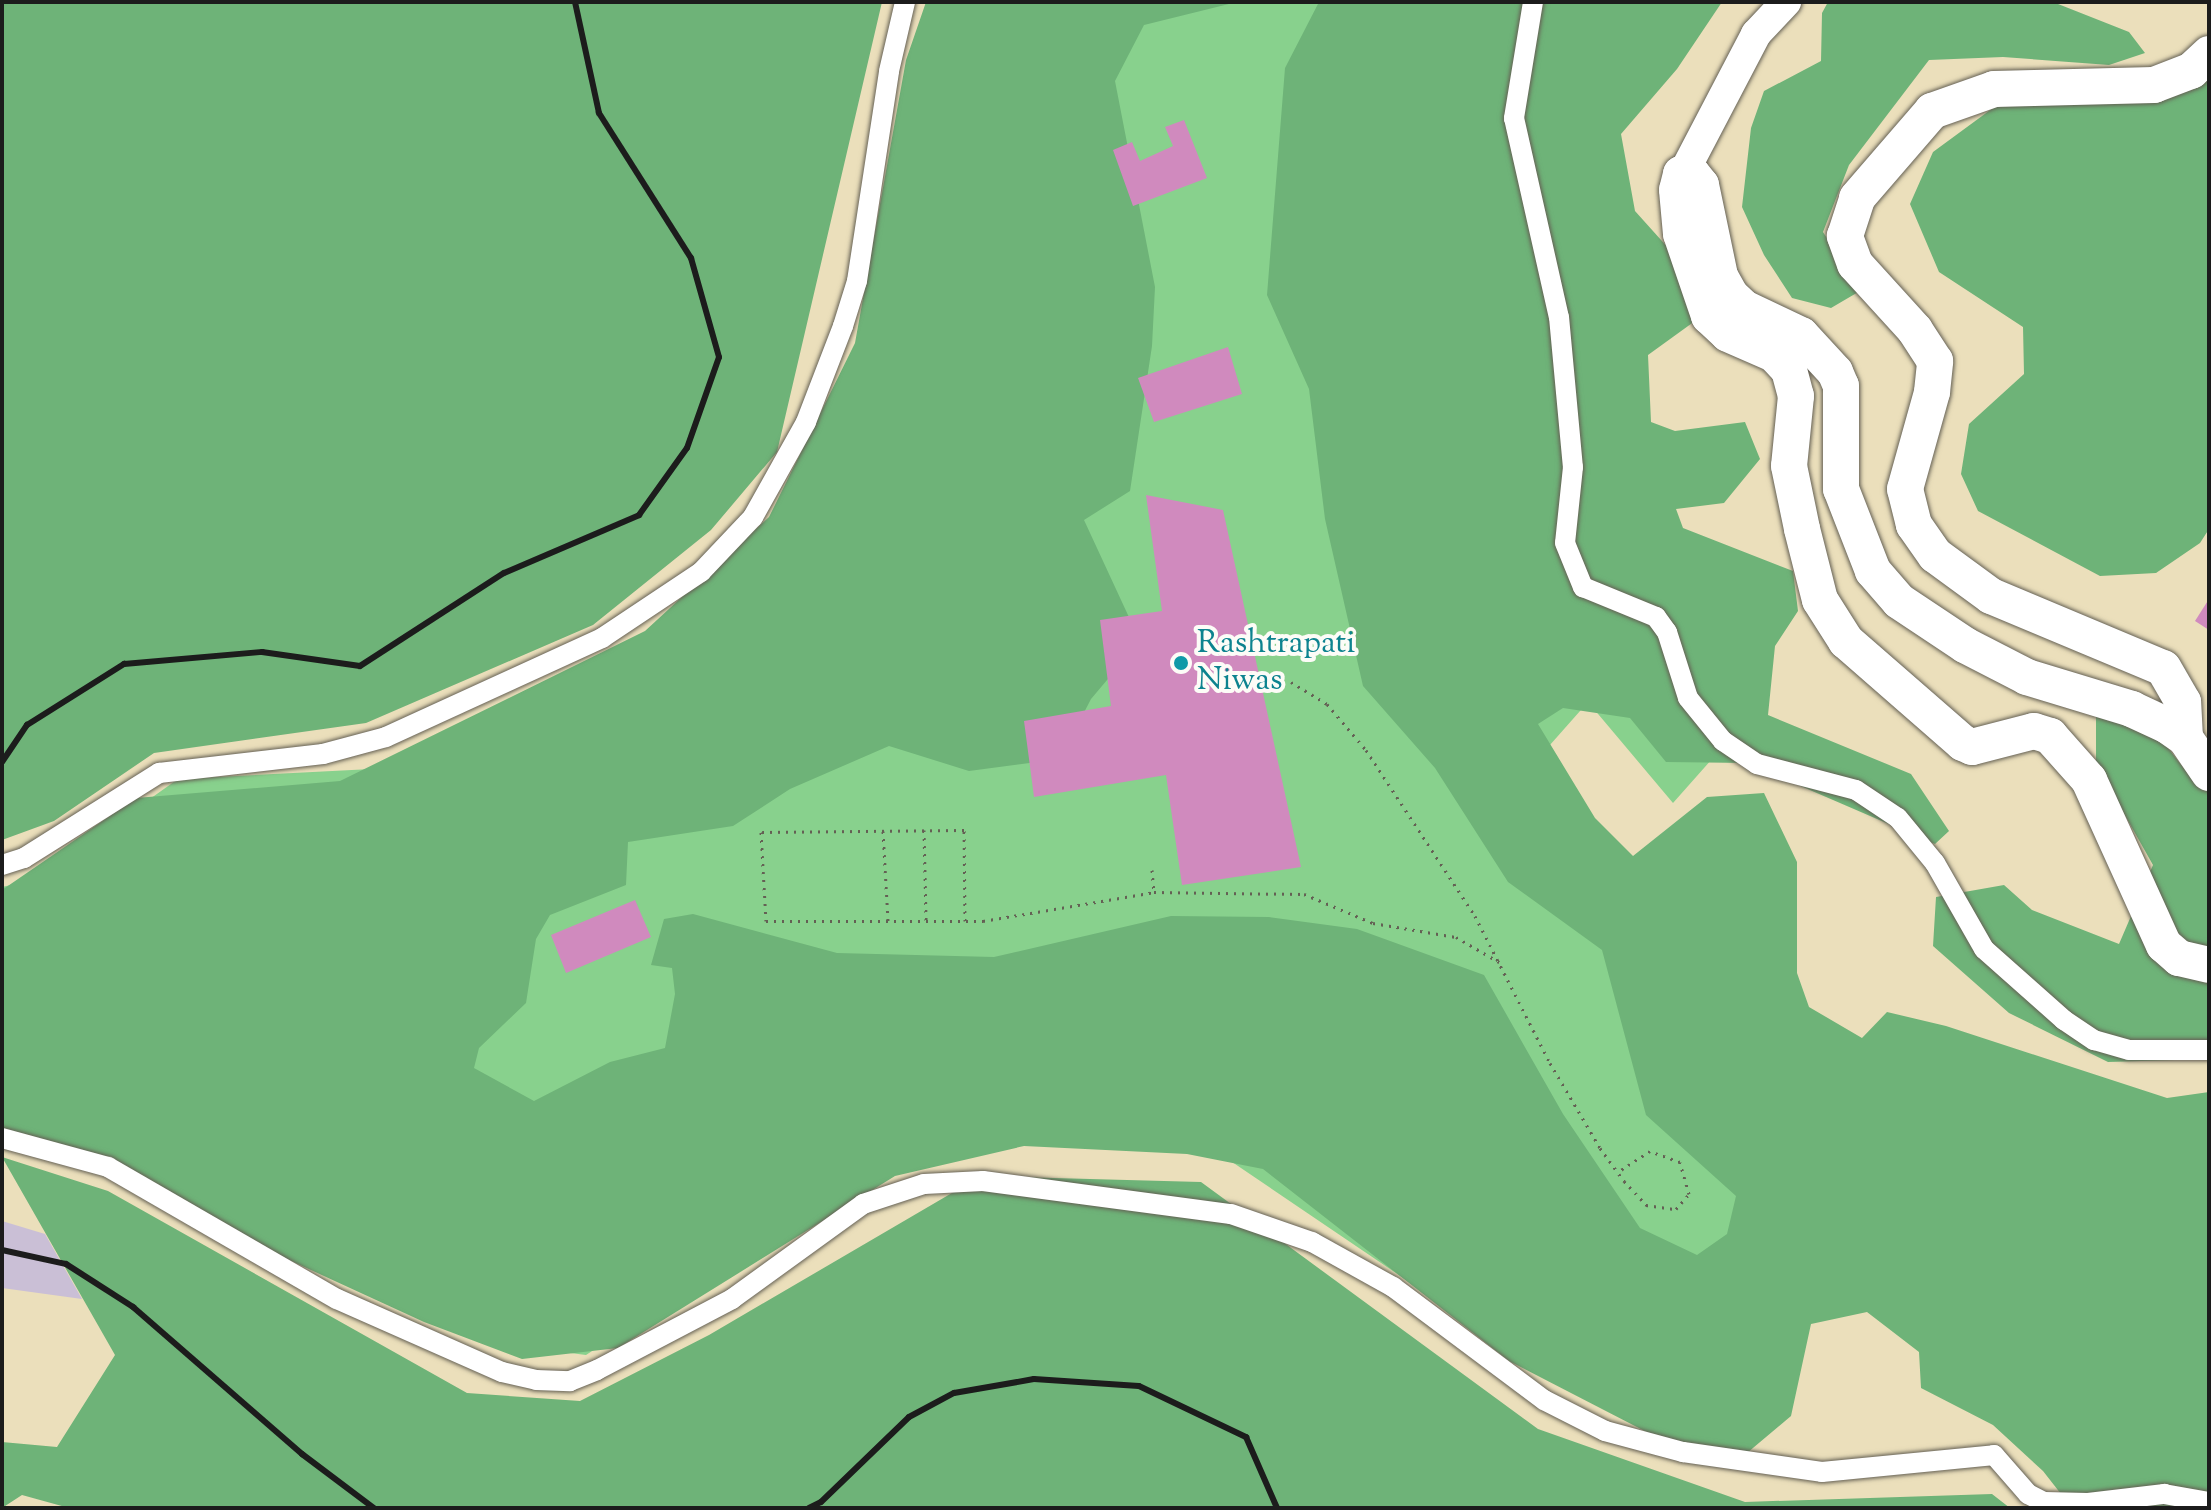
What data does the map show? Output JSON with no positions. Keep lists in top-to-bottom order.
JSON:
{
  "places": ["Rashtrapati Niwas"]
}
